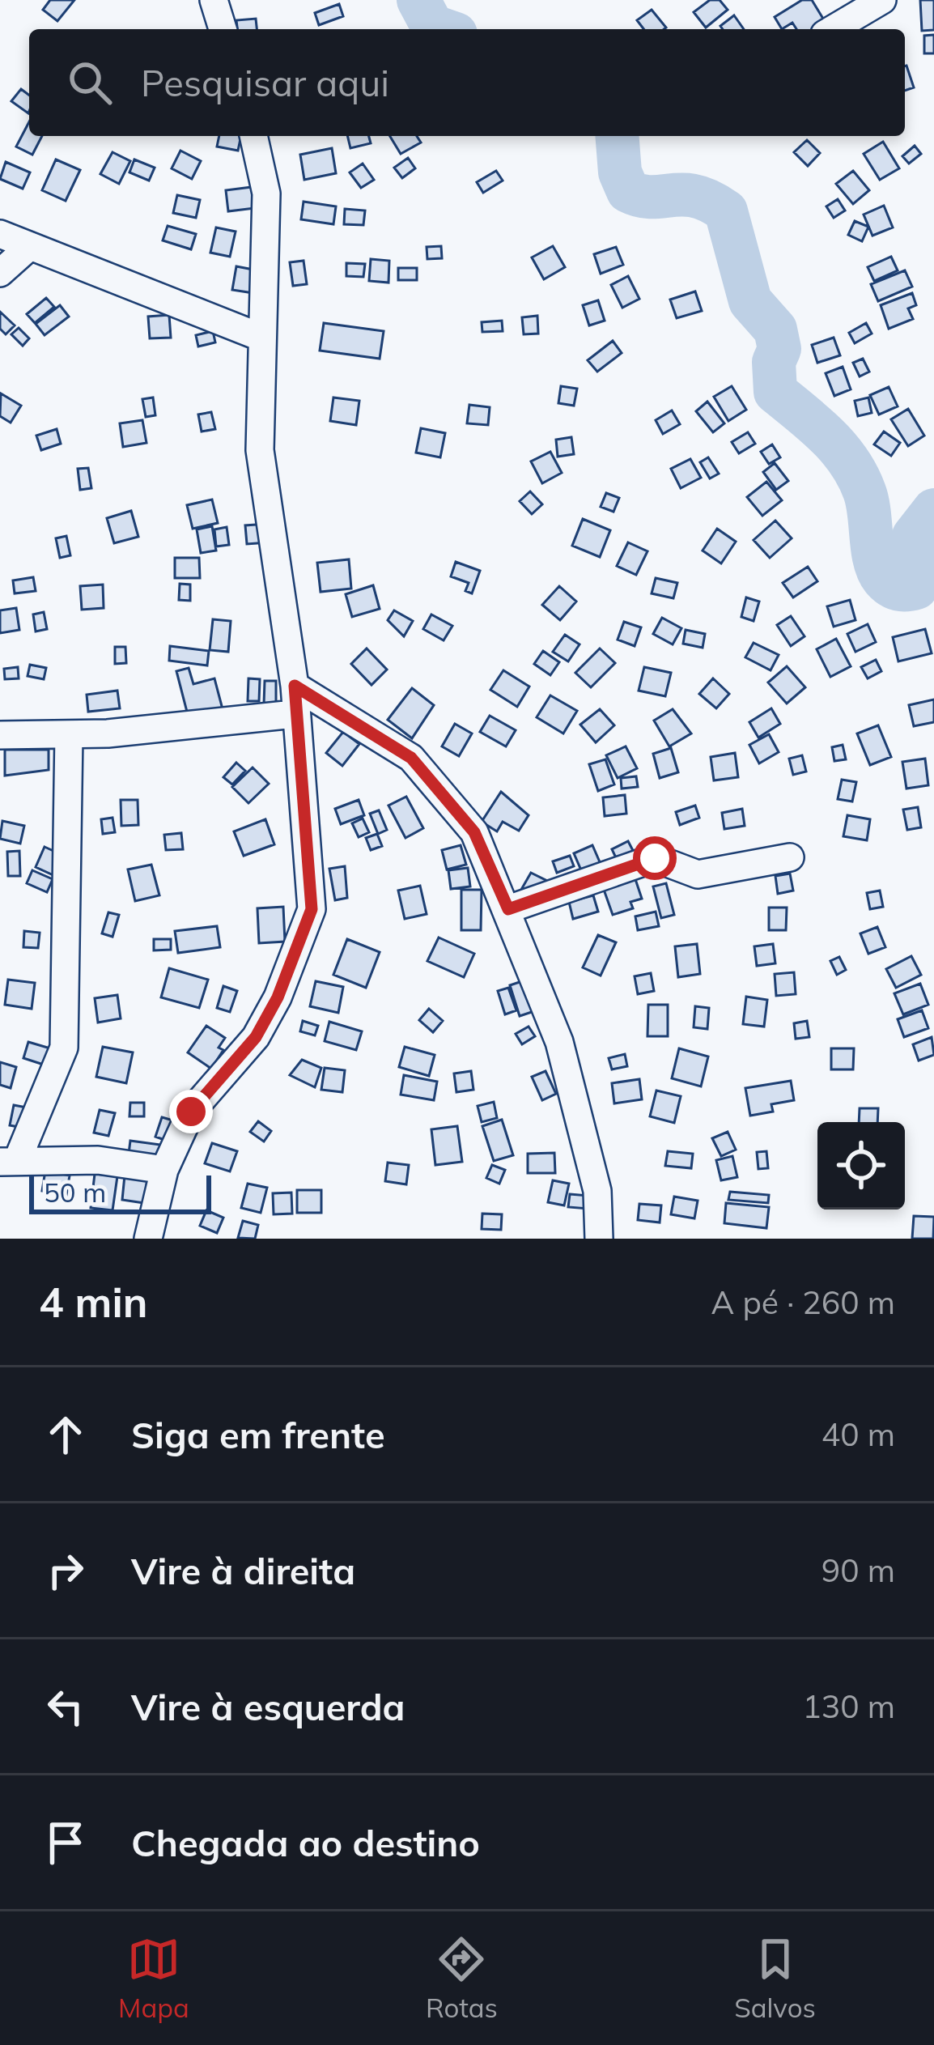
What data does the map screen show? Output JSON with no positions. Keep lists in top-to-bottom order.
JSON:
{
  "scale_bar": "50 m",
  "page": {
    "search": "Pesquisar aqui",
    "scale": "50 m",
    "heading": ["4 min", "A pé · 260 m"],
    "list": [
      ["Siga em frente", "40 m"],
      ["Vire à direita", "90 m"],
      ["Vire à esquerda", "130 m"],
      "Chegada ao destino"
    ],
    "nav": ["Mapa", "Rotas", "Salvos"]
  }
}
